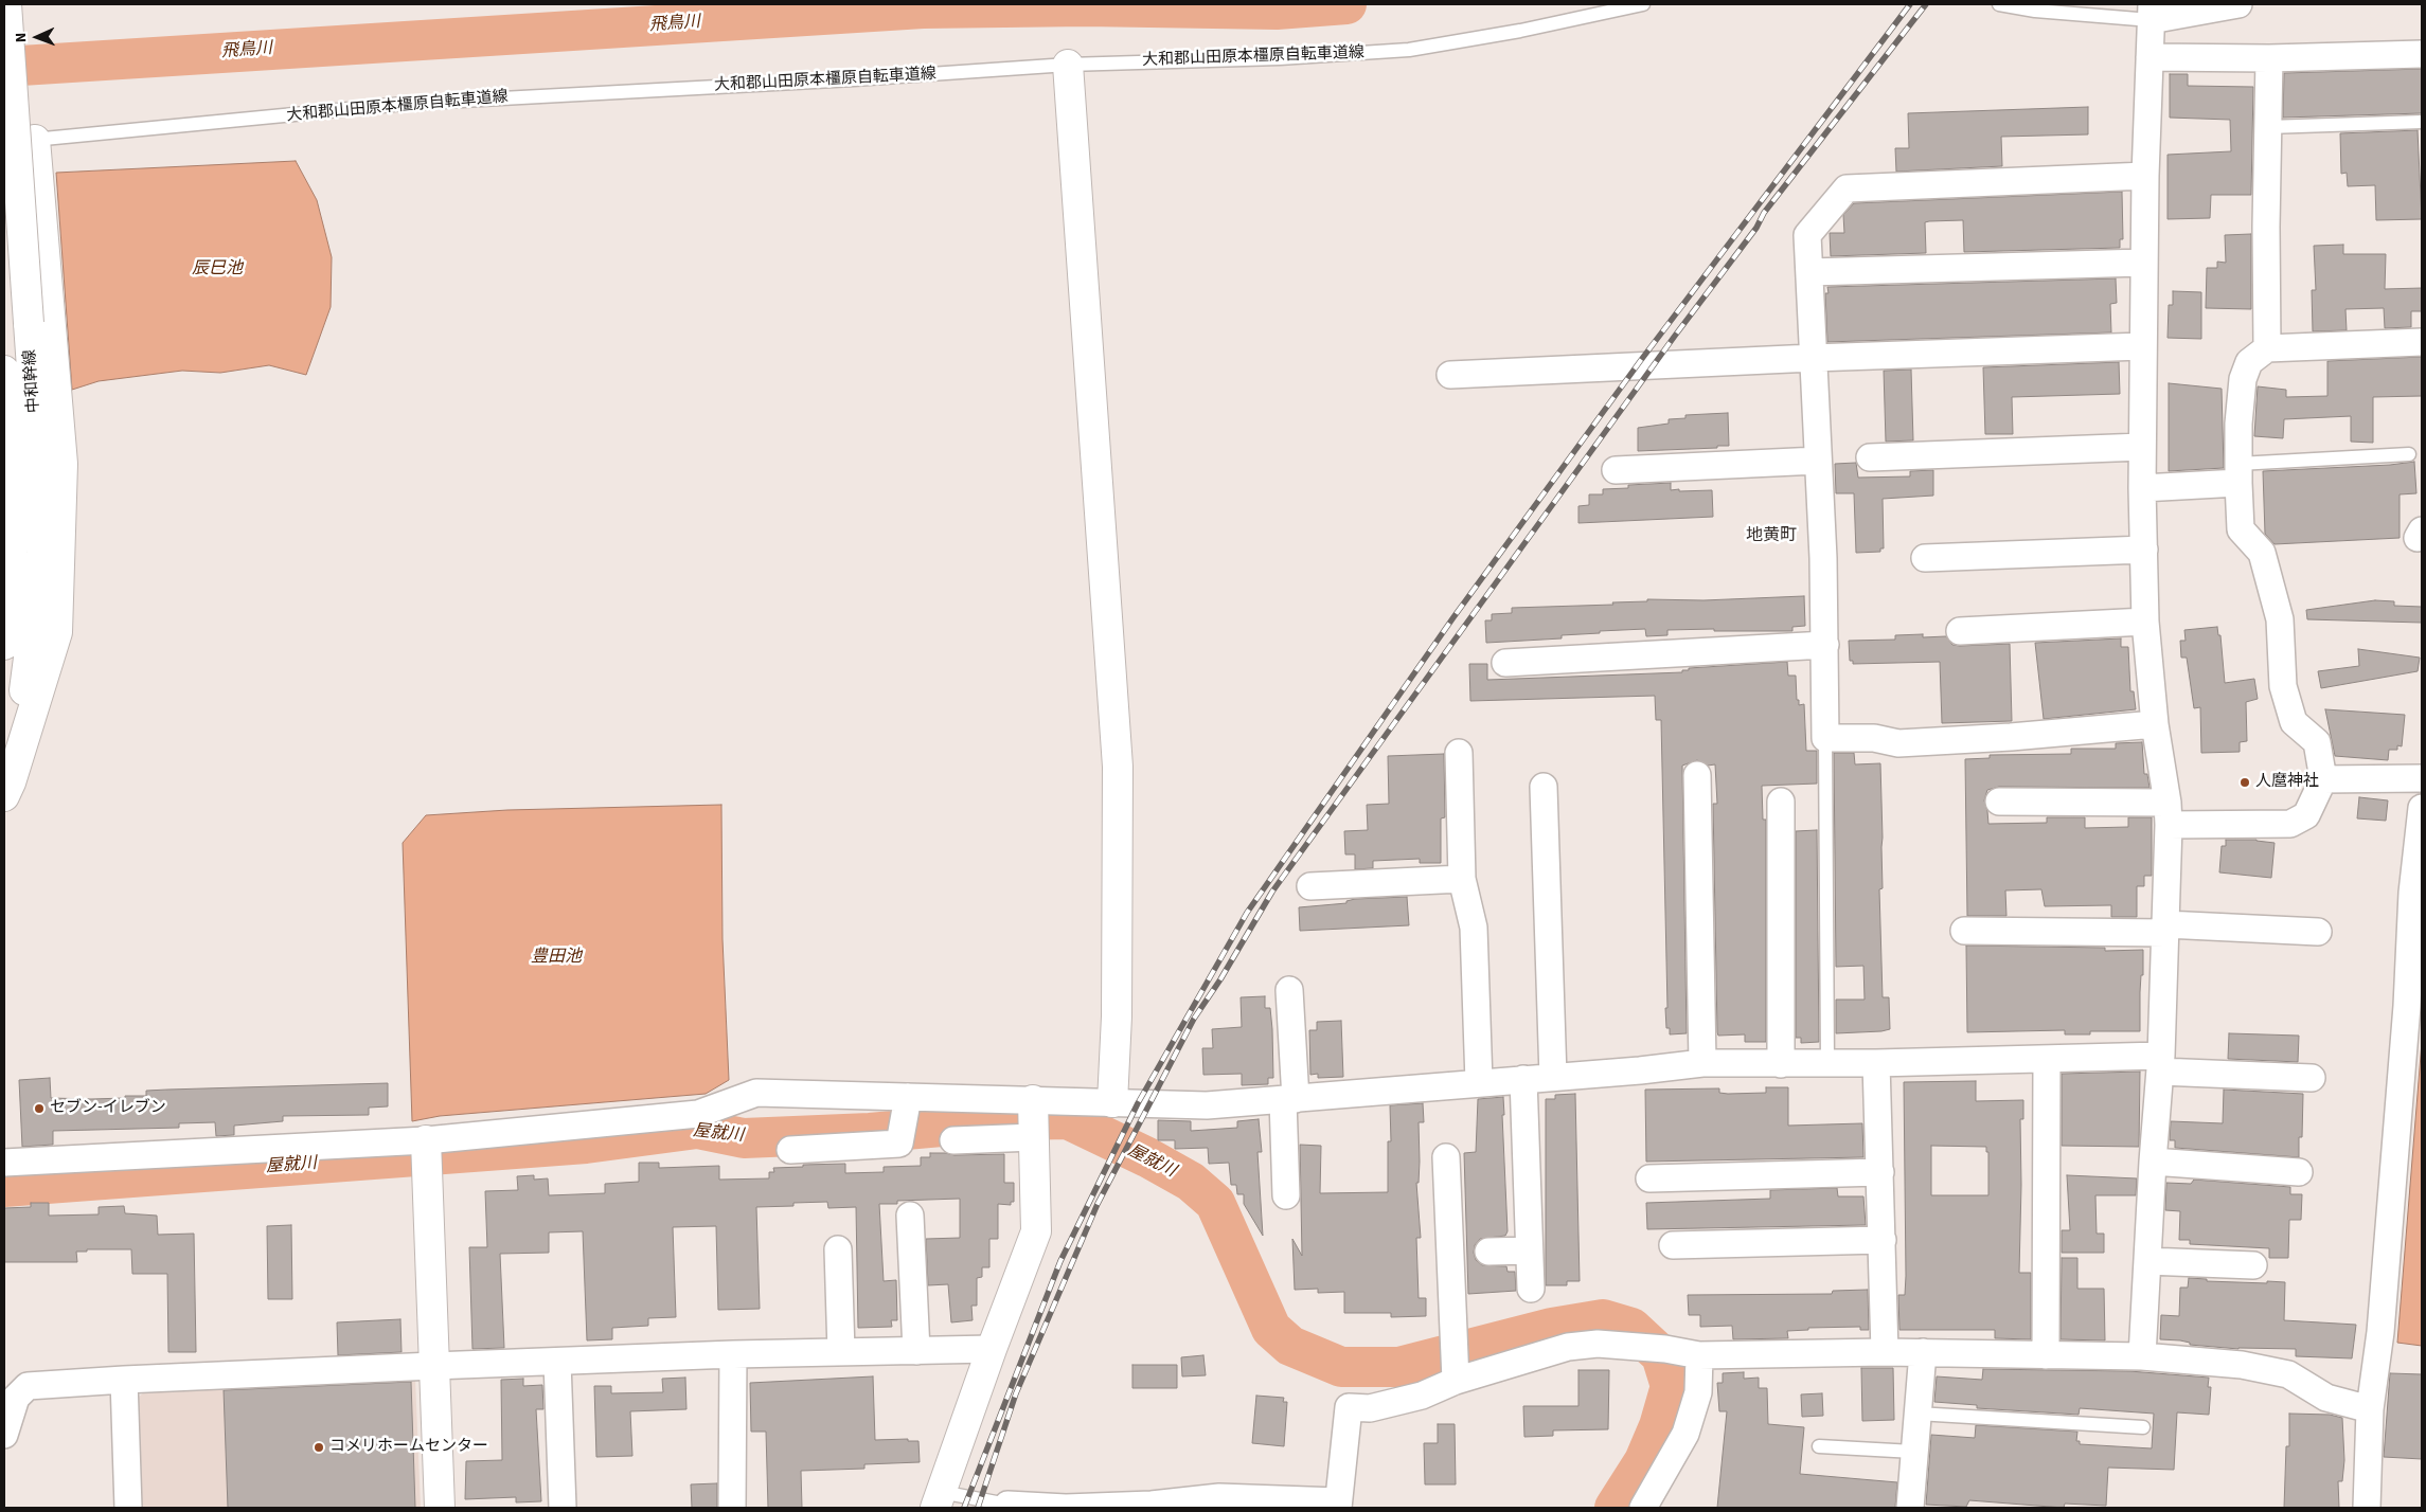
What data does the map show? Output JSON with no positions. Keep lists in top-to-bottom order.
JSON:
{
  "streets": {
    "street": ["中和幹線"],
    "lane": ["大和郡山田原本橿原自転車道線"]
  },
  "districts": ["地黄町"],
  "water": [
    "飛鳥川",
    "辰巳池",
    "豊田池",
    "屋就川"
  ],
  "places": ["人麿神社", "セブン-イレブン", "コメリホームセンター"],
  "north": "left"
}
